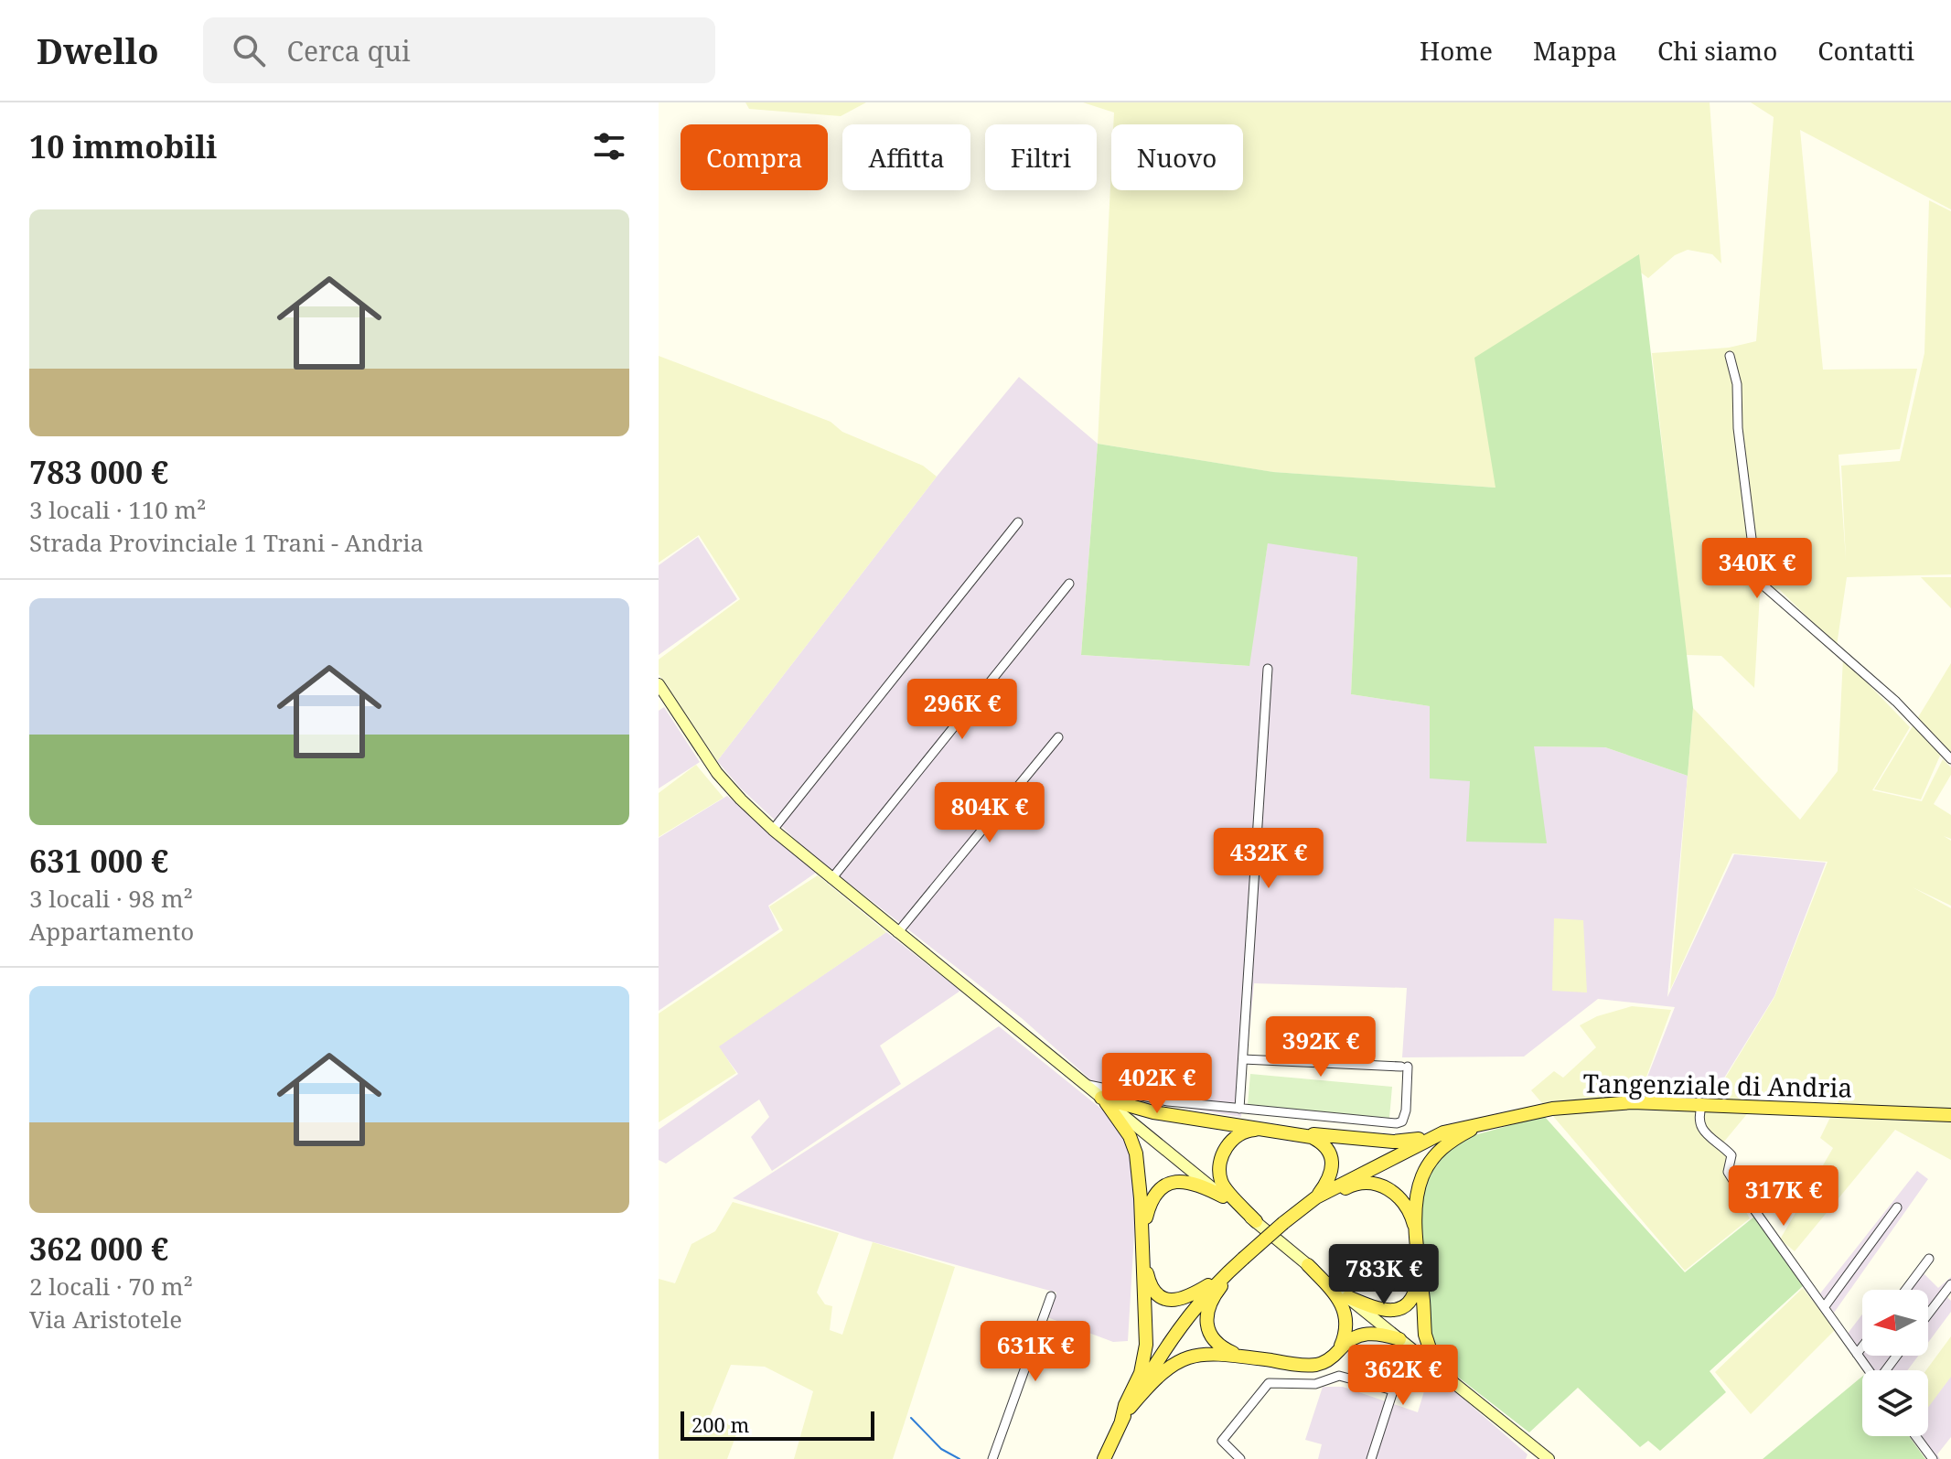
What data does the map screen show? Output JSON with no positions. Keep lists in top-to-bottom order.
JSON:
{
  "streets": {
    "main road": ["Tangenziale di Andria"]
  },
  "scale_bar": "200 m",
  "north": "left",
  "page": {
    "header": "Dwello",
    "search": "Cerca qui",
    "nav": [
      "Home",
      "Mappa",
      "Chi siamo",
      "Contatti"
    ],
    "heading": "10 immobili",
    "chip": [
      "Compra",
      "Affitta",
      "Filtri",
      "Nuovo"
    ],
    "list": [
      {
        "name": "783 000 €",
        "note": "3 locali · 110 m² · Strada Provinciale 1 Trani - Andria"
      },
      {
        "name": "631 000 €",
        "note": "3 locali · 98 m² · Appartamento"
      },
      {
        "name": "362 000 €",
        "note": "2 locali · 70 m² · Via Aristotele"
      }
    ],
    "price": [
      "340K €",
      "296K €",
      "804K €",
      "432K €",
      "392K €",
      "402K €",
      "317K €",
      "783K €",
      "631K €",
      "362K €"
    ],
    "scale": "200 m"
  }
}
